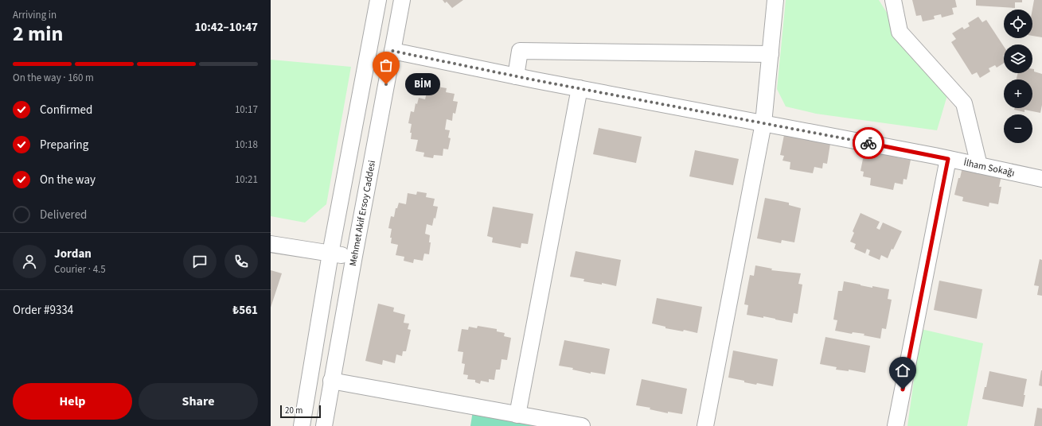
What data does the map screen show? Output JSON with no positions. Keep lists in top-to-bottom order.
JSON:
{
  "streets": {
    "street": ["İlham Sokağı", "Mehmet Akif Ersoy Caddesi"]
  },
  "crossings": [
    ["İlham Sokağı", "Mehmet Akif Ersoy Caddesi"]
  ],
  "places": ["BİM"],
  "scale_bar": "20 m",
  "page": {
    "heading": ["2 min", "Arriving in", "10:42–10:47"],
    "panel": [
      "Jordan",
      "Courier · 4.5",
      "Order #9334",
      "₺561"
    ],
    "map_buttons": ["+", "−"],
    "bar": "On the way · 160 m",
    "bubble": "BİM",
    "list": [
      ["Confirmed", "10:17"],
      ["Preparing", "10:18"],
      ["On the way", "10:21"],
      "Delivered"
    ],
    "buttons": ["Help", "Share"],
    "scale": "20 m"
  }
}
